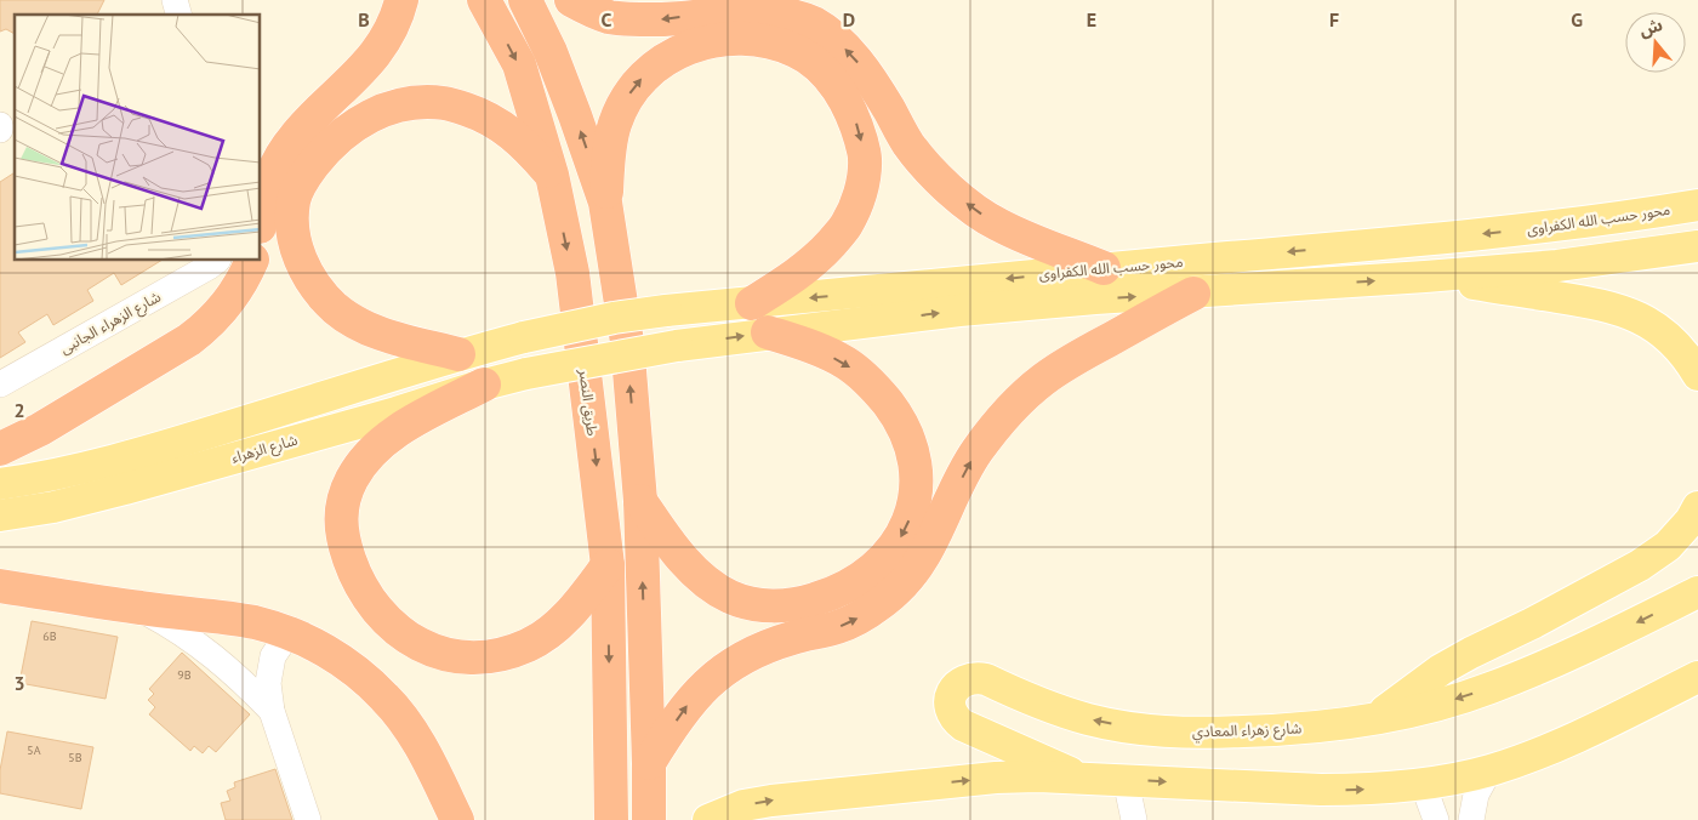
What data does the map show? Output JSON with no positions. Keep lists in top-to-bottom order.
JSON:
{
  "streets": {
    "highway": ["طريق النصر"],
    "main road": ["محور حسب الله الكفراوى", "شارع الزهراء", "شارع زهراء المعادي"],
    "street": ["شارع الزهراء الجانبى"]
  },
  "crossings": [
    ["محور حسب الله الكفراوى", "شارع الزهراء"]
  ],
  "house_numbers": [
    "6B",
    "9B",
    "5A",
    "5B"
  ],
  "north": "top",
  "grid": {
    "columns": [
      "B",
      "C",
      "D",
      "E",
      "F",
      "G"
    ],
    "rows": ["2", "3"]
  }
}
